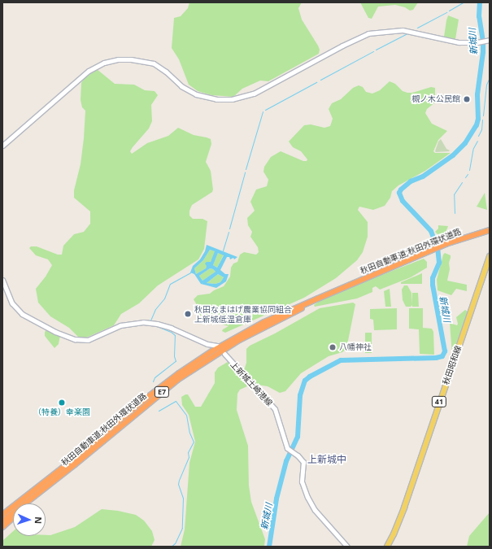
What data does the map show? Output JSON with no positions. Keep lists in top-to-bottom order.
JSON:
{
  "streets": {
    "highway": ["秋田自動車道;秋田外環状道路", "E7"],
    "main road": ["秋田昭和線", "41"],
    "street": ["上新城土崎港線"]
  },
  "districts": ["上新城中"],
  "water": ["新城川"],
  "places": [
    "槻ノ木公民館",
    "秋田なまはげ農業協同組合 上新城低温倉庫",
    "八幡神社",
    "（特養）幸楽園"
  ],
  "north": "right"
}
